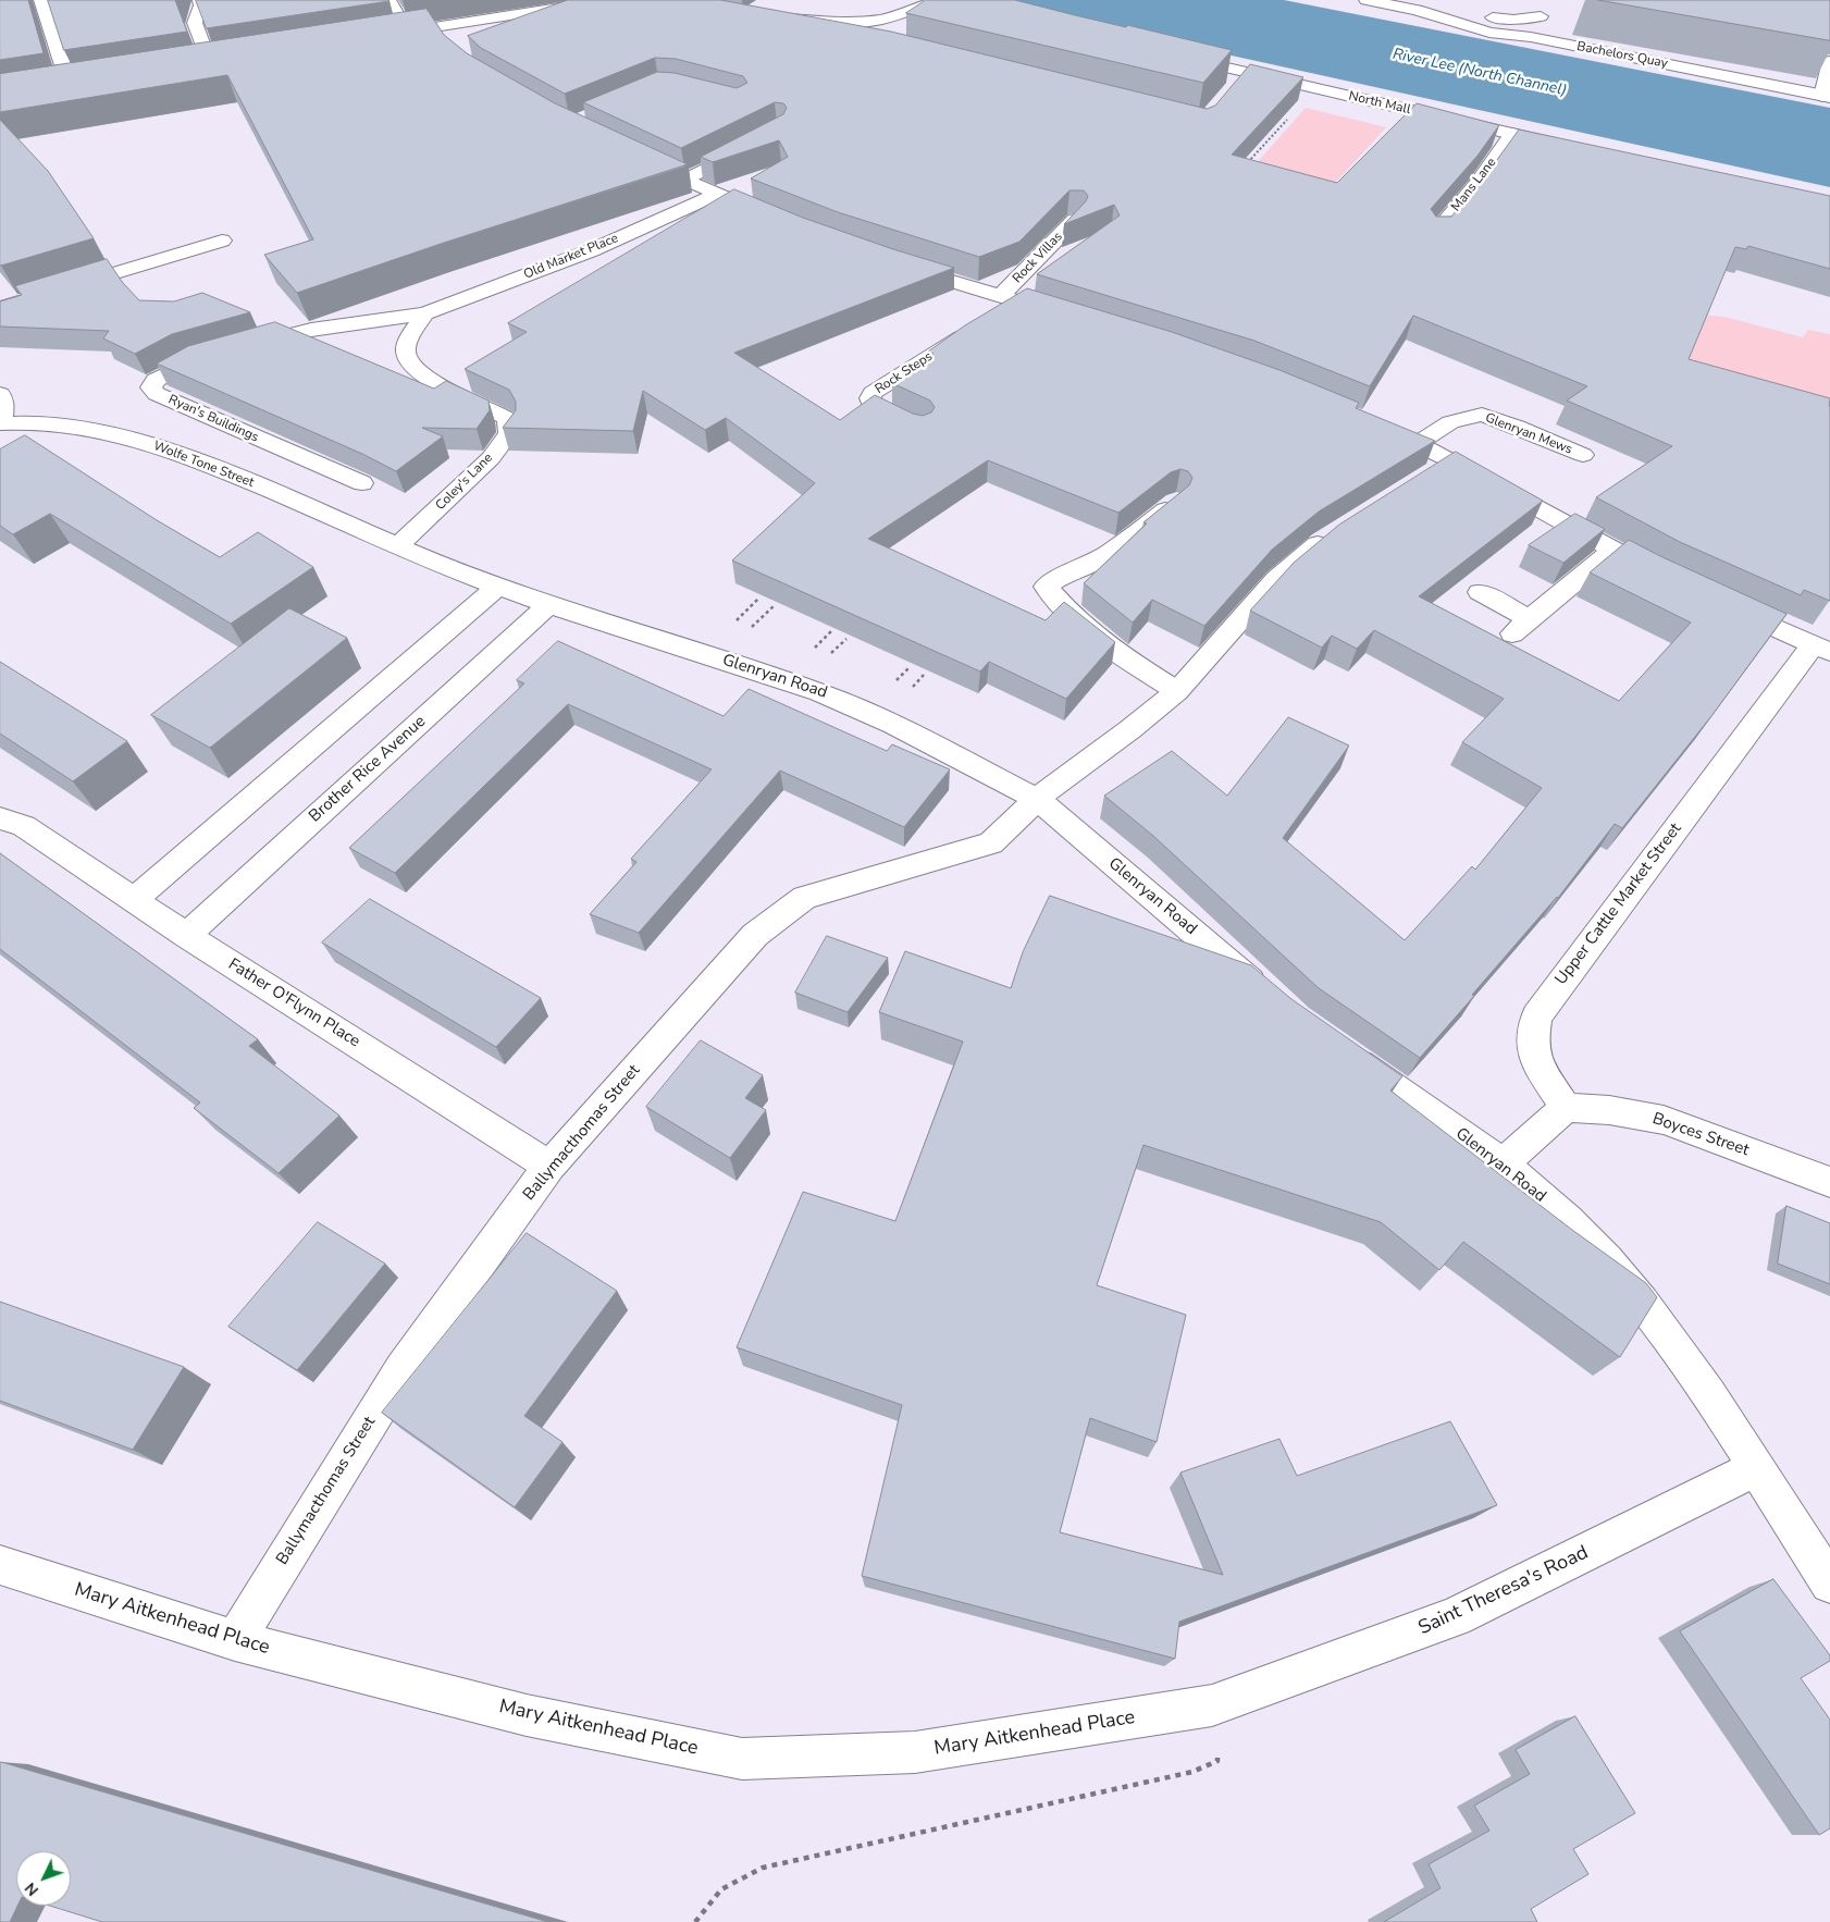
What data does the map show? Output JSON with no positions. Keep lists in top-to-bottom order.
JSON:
{
  "streets": {
    "street": [
      "Bachelors Quay",
      "North Mall",
      "Mans Lane",
      "Old Market Place",
      "Rock Villas",
      "Rock Steps",
      "Ryan's Buildings",
      "Glenryan Mews",
      "Wolfe Tone Street",
      "Coley's Lane",
      "Glenryan Road",
      "Brother Rice Avenue",
      "Upper Cattle Market Street",
      "Father O'Flynn Place",
      "Ballymacthomas Street",
      "Boyces Street",
      "Saint Theresa's Road",
      "Mary Aitkenhead Place"
    ]
  },
  "crossings": [
    ["North Mall", "Mans Lane"],
    ["Old Market Place", "Coley's Lane"],
    ["Rock Villas", "Rock Steps"],
    ["Wolfe Tone Street", "Coley's Lane"],
    ["Wolfe Tone Street", "Glenryan Road"],
    ["Coley's Lane", "Glenryan Road"],
    ["Glenryan Road", "Brother Rice Avenue"],
    ["Glenryan Road", "Ballymacthomas Street"],
    ["Glenryan Road", "Saint Theresa's Road"],
    ["Brother Rice Avenue", "Father O'Flynn Place"],
    ["Upper Cattle Market Street", "Boyces Street"],
    ["Father O'Flynn Place", "Ballymacthomas Street"],
    ["Ballymacthomas Street", "Mary Aitkenhead Place"],
    ["Saint Theresa's Road", "Mary Aitkenhead Place"]
  ],
  "water": ["River Lee (North Channel)"],
  "north": "bottom left"
}
